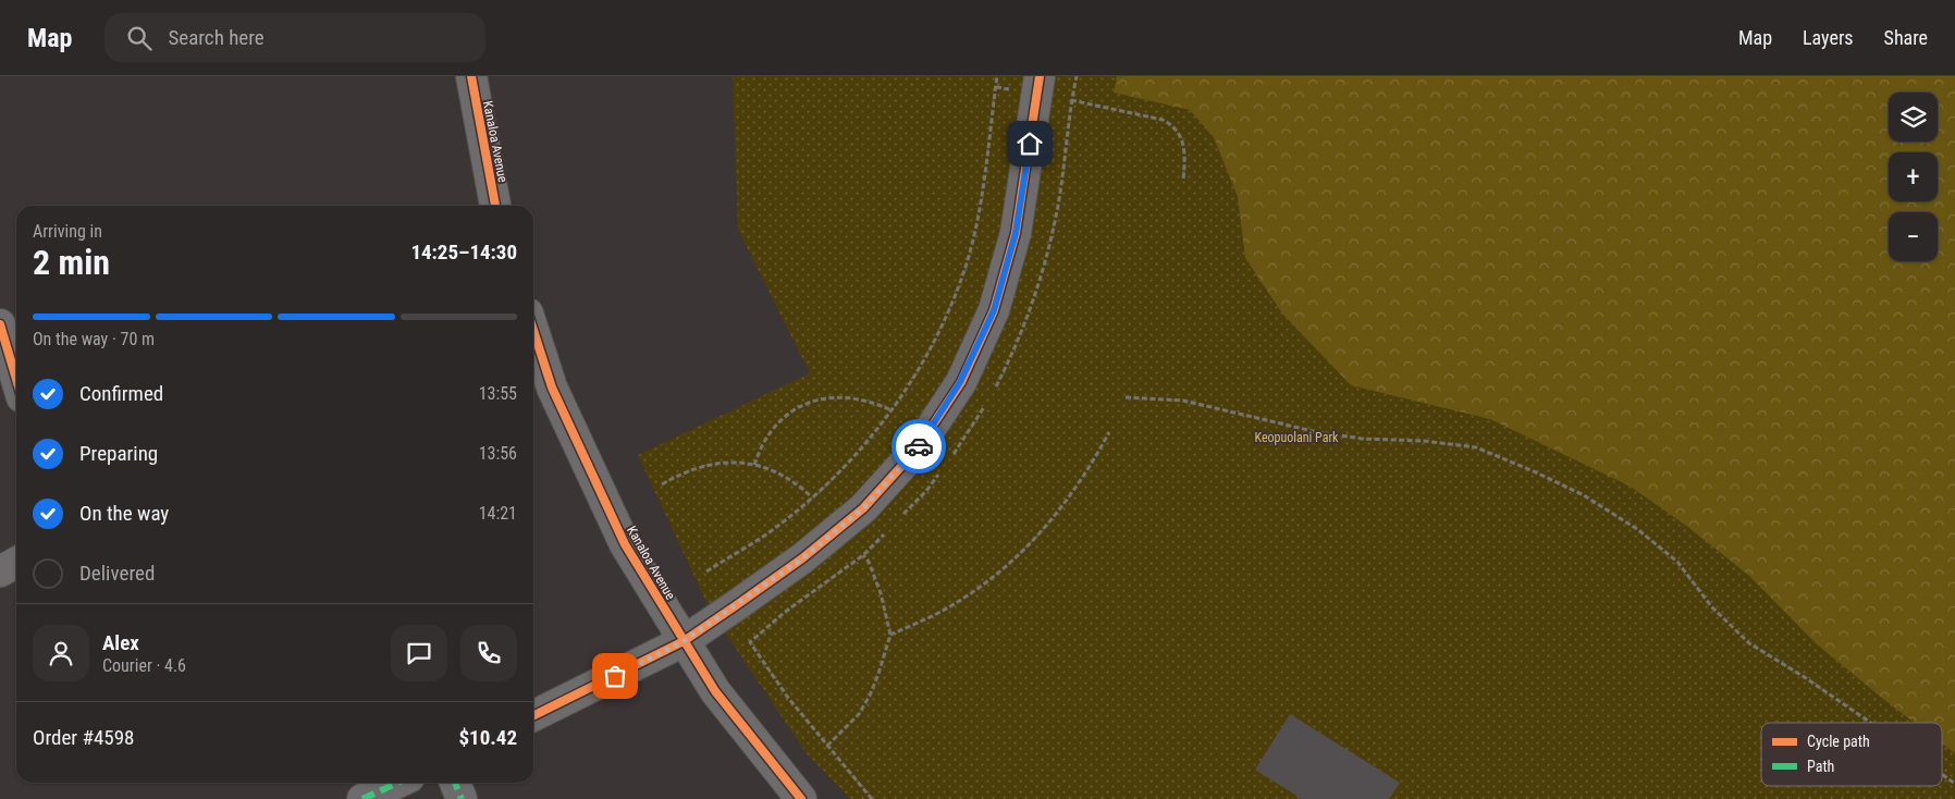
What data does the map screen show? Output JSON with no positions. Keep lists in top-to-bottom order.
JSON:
{
  "streets": {
    "street": ["Kanaloa Avenue"]
  },
  "parks": ["Keopuolani Park"],
  "legend": ["Cycle path", "Path"],
  "page": {
    "header": "Map",
    "search": "Search here",
    "nav": ["Map", "Layers", "Share"],
    "map_buttons": ["+", "−"],
    "heading": ["2 min", "Arriving in", "14:25–14:30"],
    "panel": [
      "Alex",
      "Courier · 4.6",
      "Order #4598",
      "$10.42"
    ],
    "bar": "On the way · 70 m",
    "list": [
      ["Confirmed", "13:55"],
      ["Preparing", "13:56"],
      ["On the way", "14:21"],
      "Delivered"
    ]
  }
}
